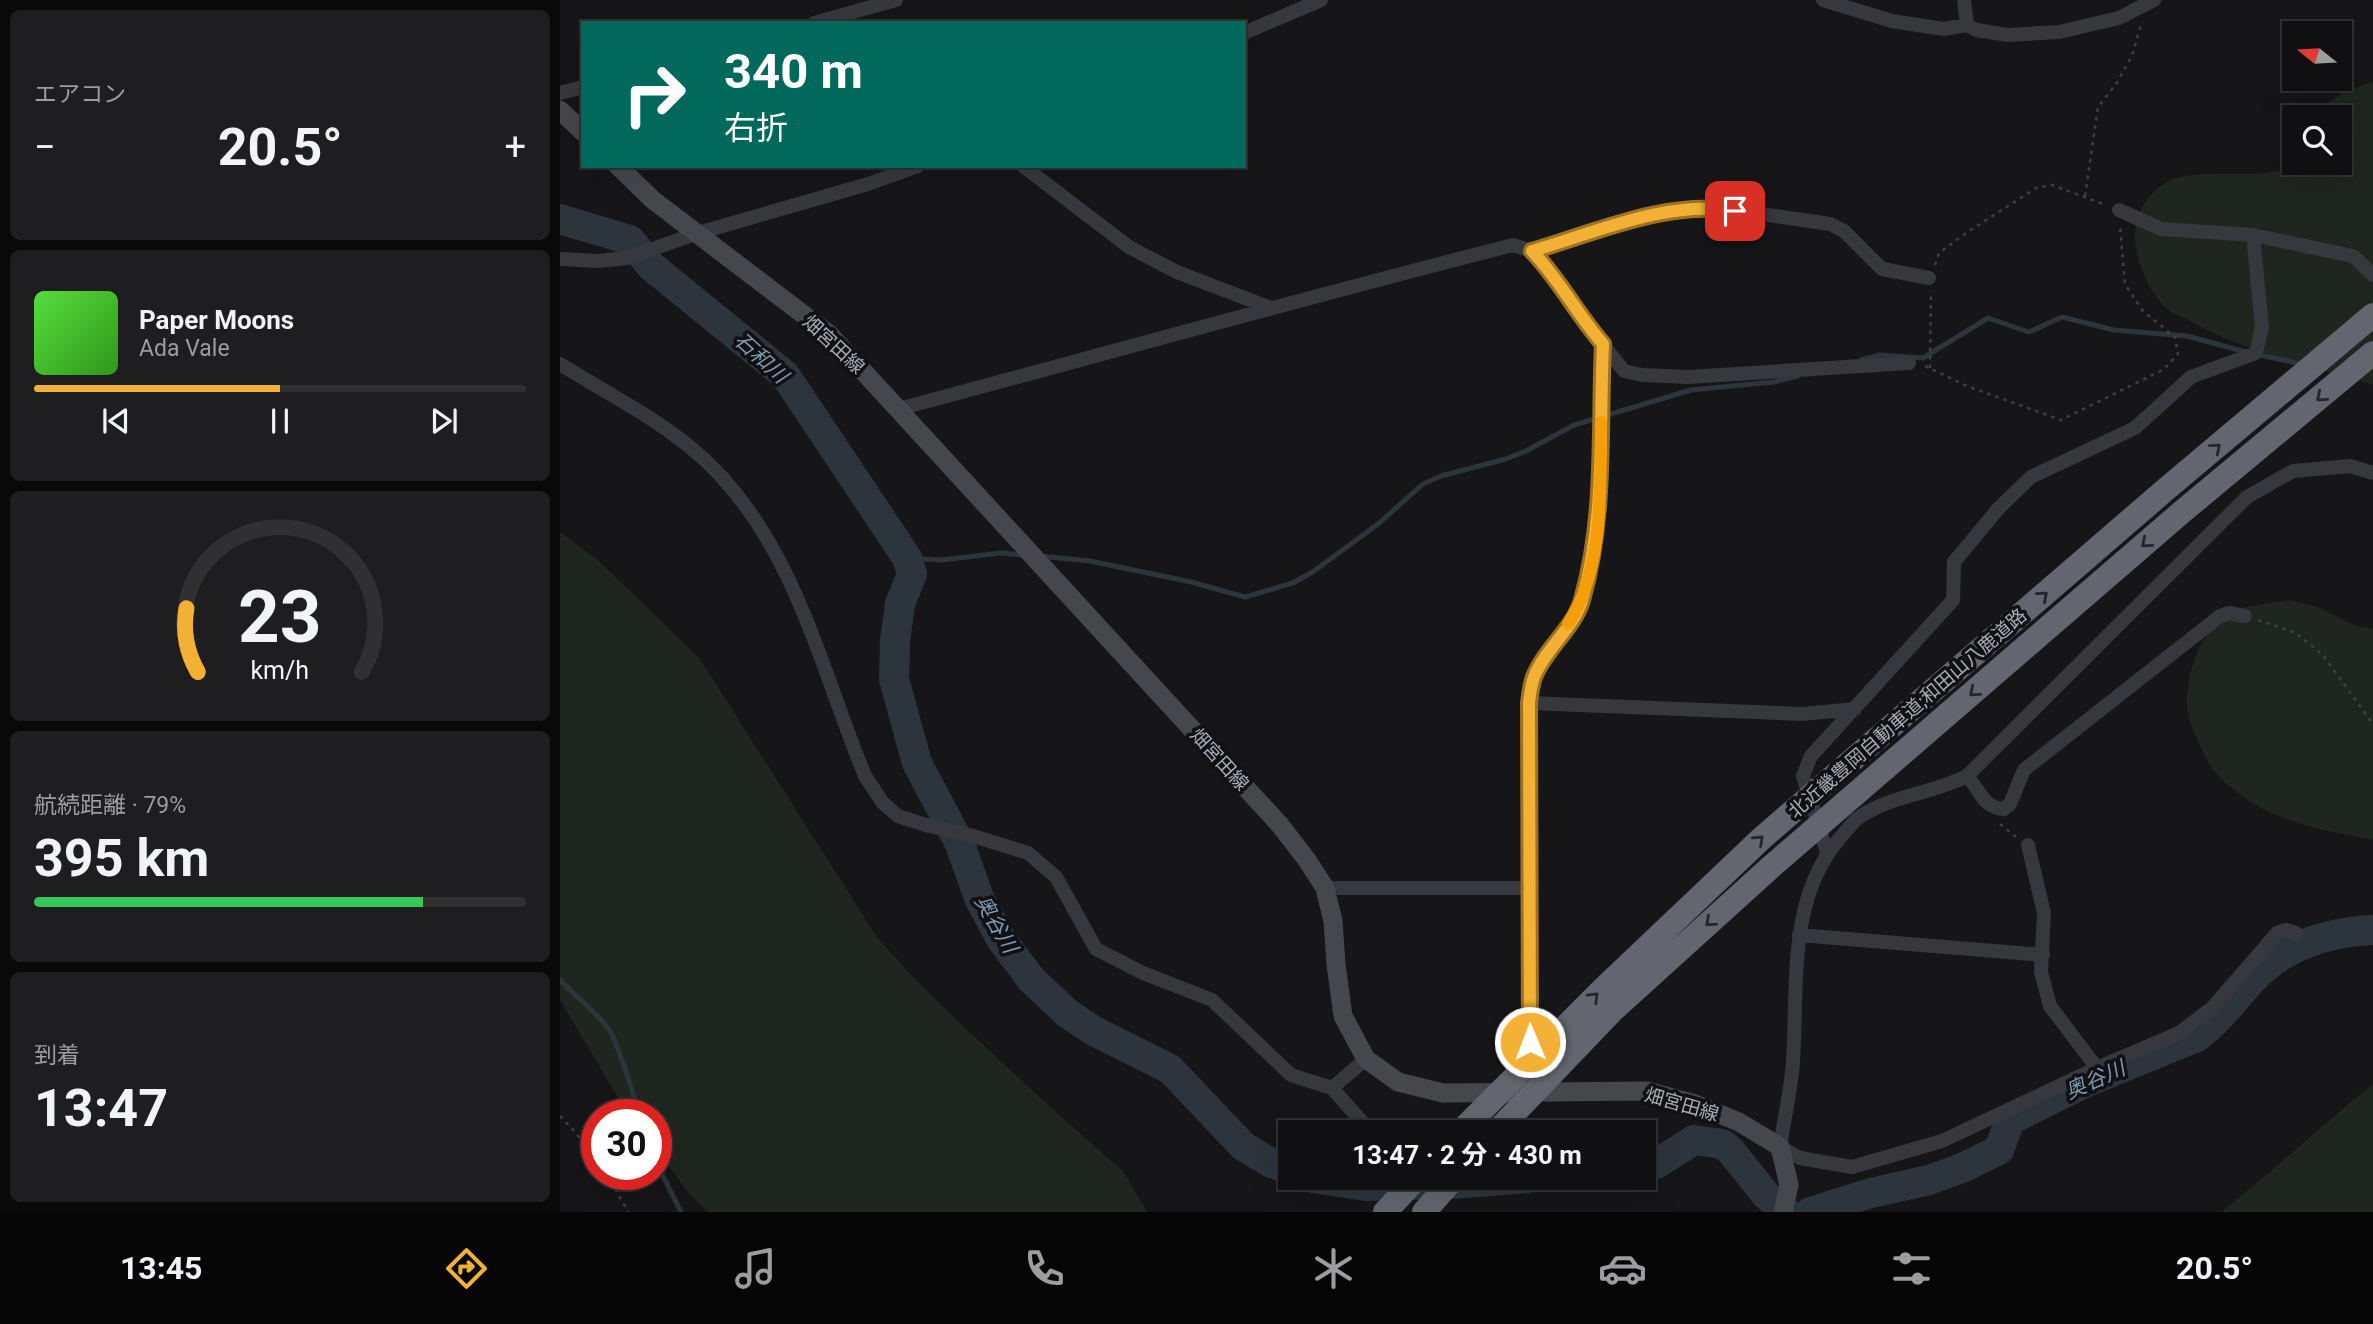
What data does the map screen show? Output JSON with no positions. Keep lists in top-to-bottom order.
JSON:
{
  "streets": {
    "highway": ["北近畿豊岡自動車道;和田山八鹿道路"],
    "main road": ["畑宮田線"]
  },
  "water": ["石和川", "奥谷川"],
  "north": "left",
  "page": {
    "tile": [
      "エアコン",
      ["航続距離 · 79%", "395 km"],
      ["到着", "13:47"]
    ],
    "turn": ["340 m", "右折"],
    "heat": ["−", "20.5°", "+"],
    "song": ["Paper Moons", "Ada Vale"],
    "limit": "30",
    "trip": "13:47 · 2 分 · 430 m",
    "tabs": ["13:45", "20.5°"],
    "gauge": ["23", "km/h"]
  }
}
